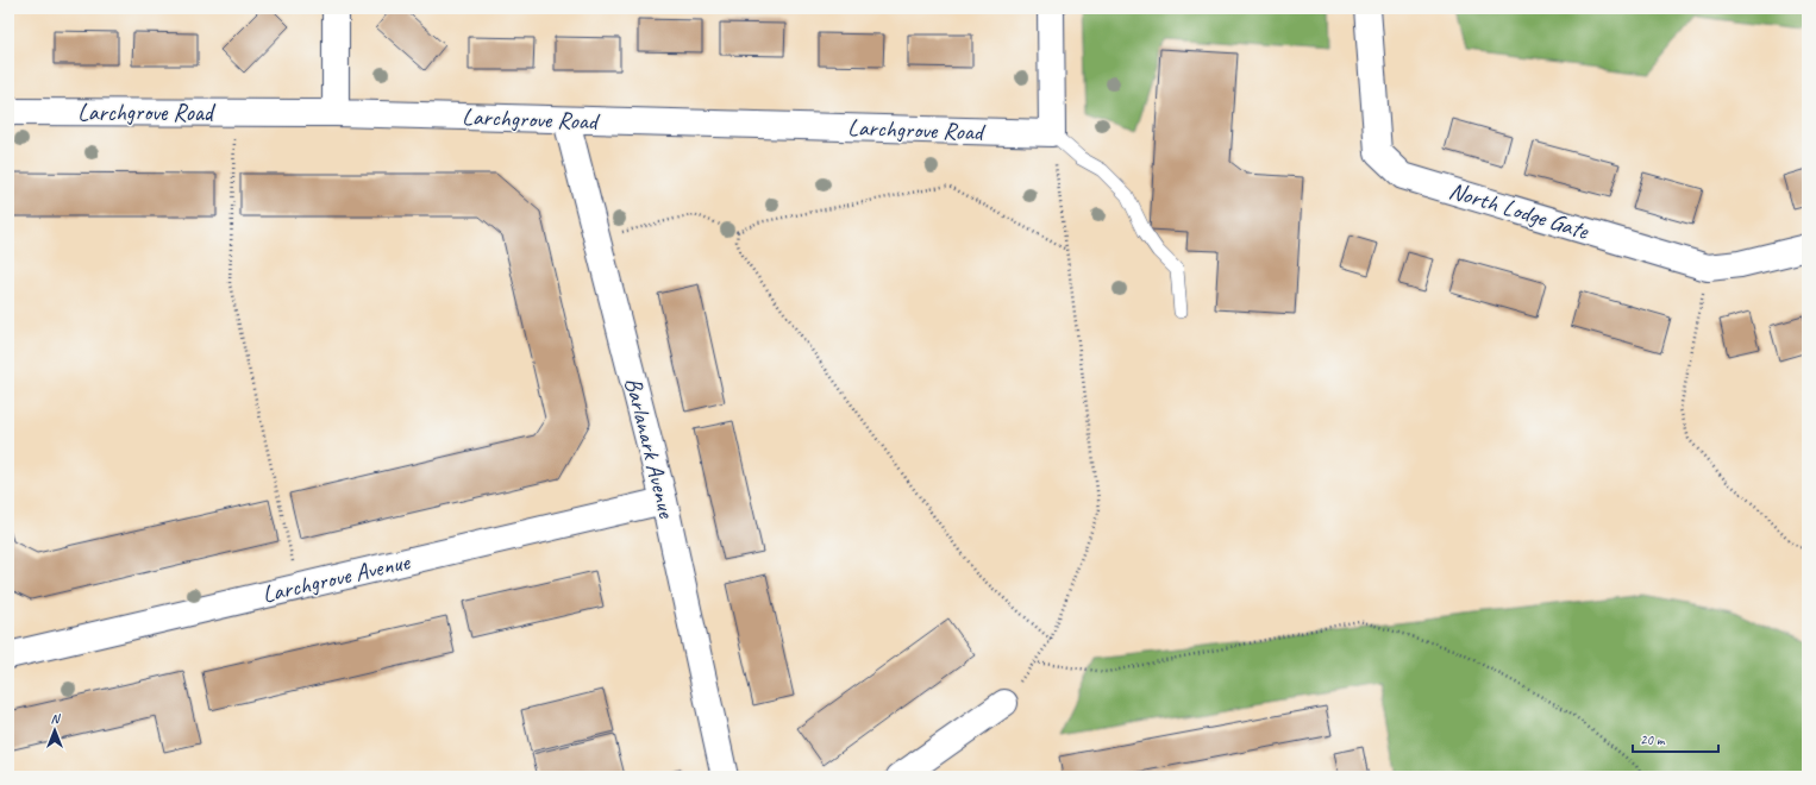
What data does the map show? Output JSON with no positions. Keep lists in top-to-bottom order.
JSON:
{
  "streets": {
    "street": [
      "Larchgrove Road",
      "North Lodge Gate",
      "Barlanark Avenue",
      "Larchgrove Avenue"
    ]
  },
  "crossings": [
    ["Larchgrove Road", "Barlanark Avenue"],
    ["Barlanark Avenue", "Larchgrove Avenue"]
  ],
  "scale_bar": "20 m",
  "north": "top"
}
